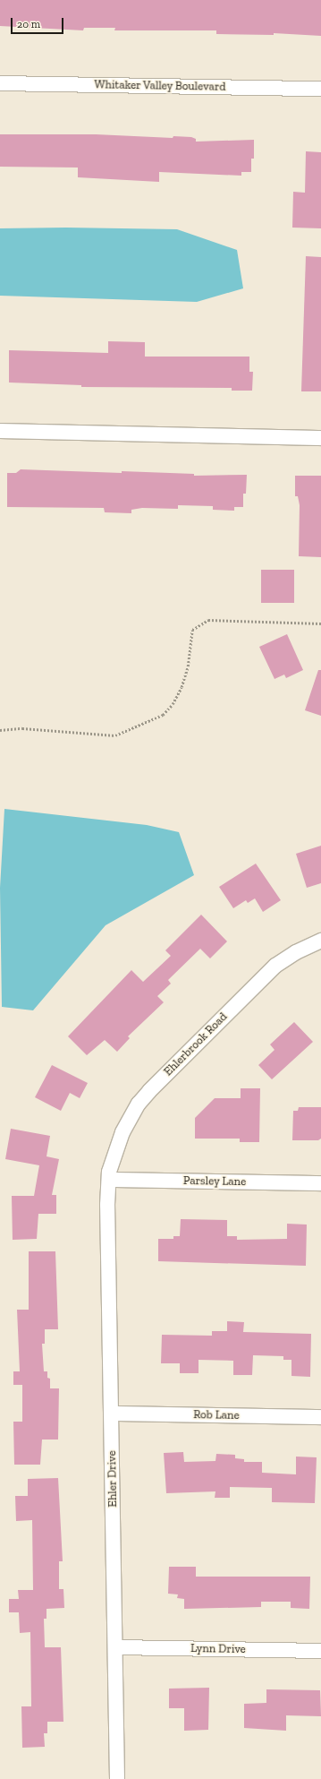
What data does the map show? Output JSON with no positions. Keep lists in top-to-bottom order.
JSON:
{
  "streets": {
    "street": [
      "Whitaker Valley Boulevard",
      "Ehlerbrook Road",
      "Parsley Lane",
      "Rob Lane",
      "Ehler Drive",
      "Lynn Drive"
    ]
  },
  "crossings": [
    ["Ehlerbrook Road", "Parsley Lane"],
    ["Ehlerbrook Road", "Ehler Drive"],
    ["Parsley Lane", "Ehler Drive"],
    ["Rob Lane", "Ehler Drive"],
    ["Ehler Drive", "Lynn Drive"]
  ],
  "scale_bar": "20 m"
}
